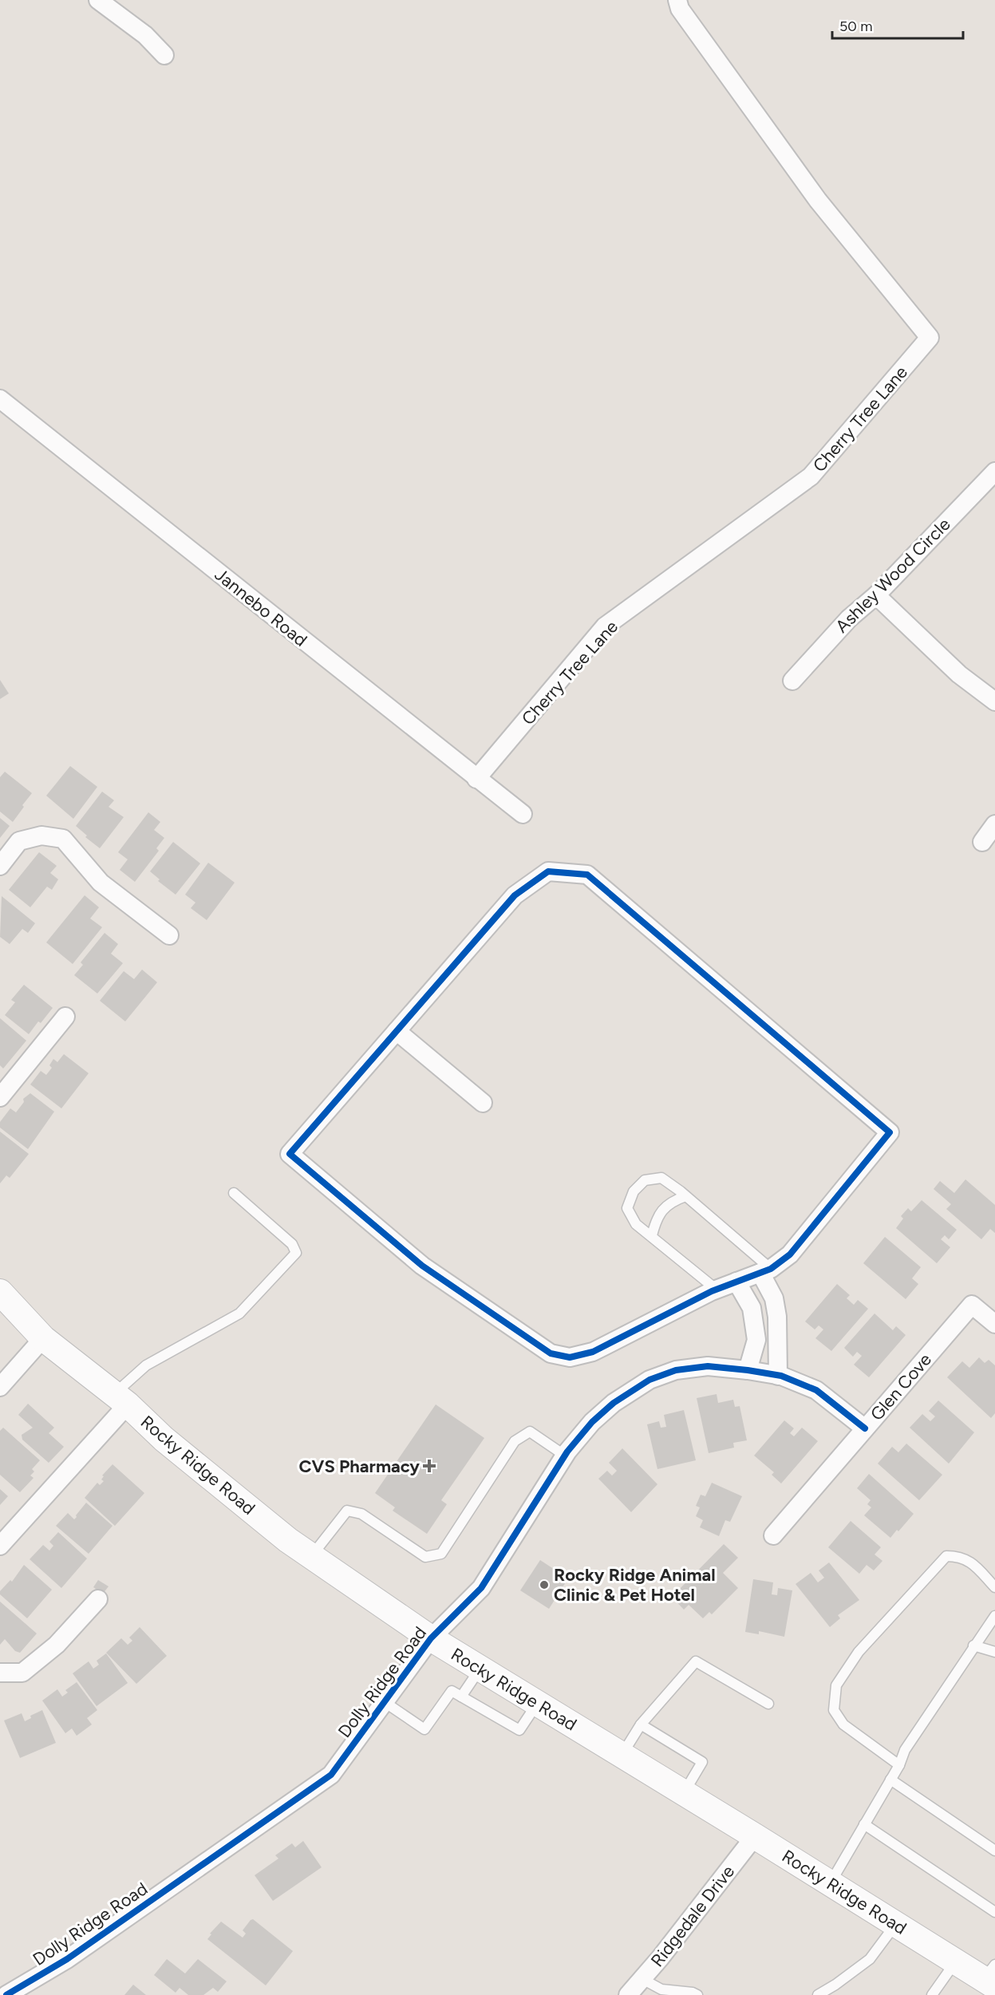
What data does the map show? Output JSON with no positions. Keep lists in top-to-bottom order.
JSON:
{
  "streets": {
    "main road": ["Rocky Ridge Road"],
    "street": [
      "Cherry Tree Lane",
      "Ashley Wood Circle",
      "Jannebo Road",
      "Glen Cove",
      "Dolly Ridge Road",
      "Ridgedale Drive"
    ]
  },
  "crossings": [
    ["Cherry Tree Lane", "Jannebo Road"],
    ["Glen Cove", "Dolly Ridge Road"],
    ["Rocky Ridge Road", "Dolly Ridge Road"],
    ["Rocky Ridge Road", "Ridgedale Drive"]
  ],
  "places": {
    "health": ["CVS Pharmacy"],
    "other": ["Rocky Ridge Animal Clinic & Pet Hotel"]
  },
  "scale_bar": "50 m"
}
